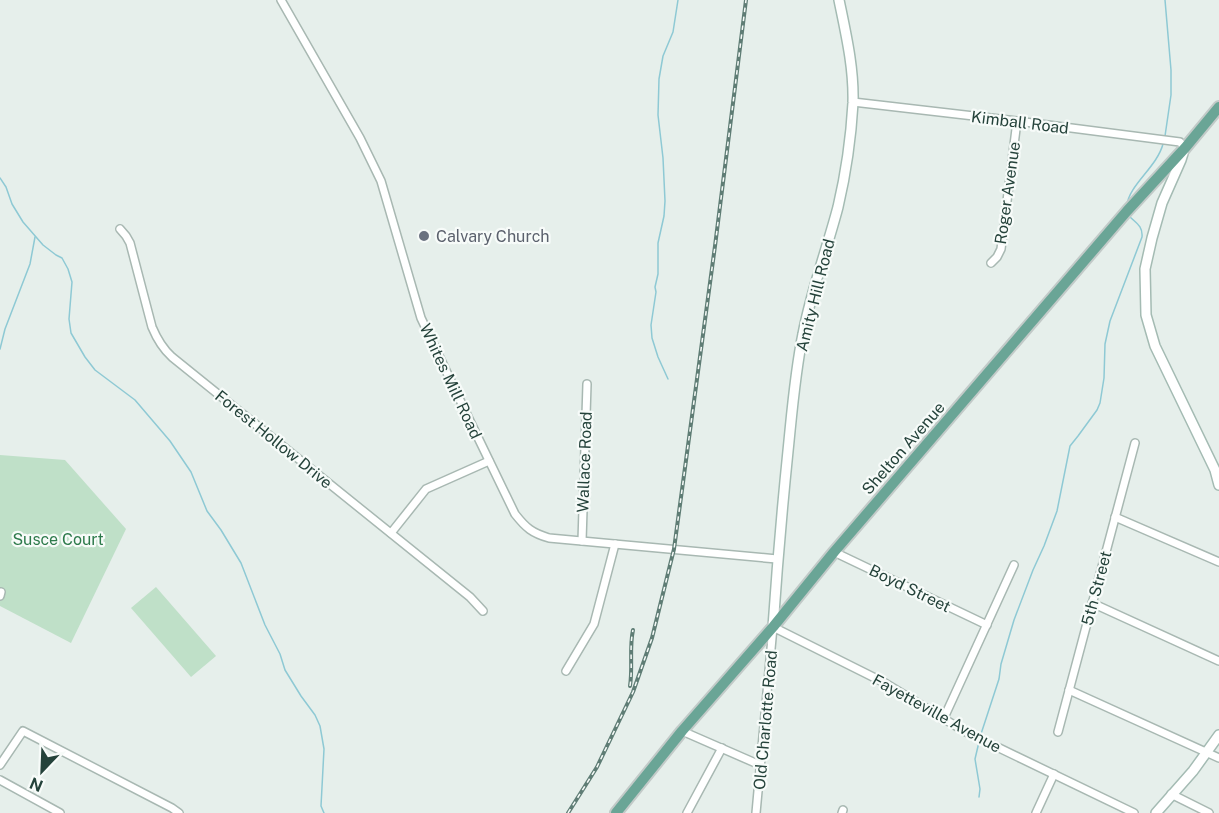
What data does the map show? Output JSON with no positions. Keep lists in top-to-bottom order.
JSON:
{
  "streets": {
    "main road": ["Shelton Avenue"],
    "street": [
      "Kimball Road",
      "Roger Avenue",
      "Amity Hill Road",
      "Whites Mill Road",
      "Forest Hollow Drive",
      "Wallace Road",
      "Boyd Street",
      "5th Street",
      "Fayetteville Avenue",
      "Old Charlotte Road"
    ]
  },
  "crossings": [
    ["Kimball Road", "Roger Avenue"],
    ["Kimball Road", "Amity Hill Road"],
    ["Kimball Road", "Shelton Avenue"],
    ["Amity Hill Road", "Whites Mill Road"],
    ["Amity Hill Road", "Shelton Avenue"],
    ["Amity Hill Road", "Fayetteville Avenue"],
    ["Amity Hill Road", "Old Charlotte Road"],
    ["Whites Mill Road", "Wallace Road"],
    ["Shelton Avenue", "Boyd Street"],
    ["Shelton Avenue", "Fayetteville Avenue"],
    ["Shelton Avenue", "Old Charlotte Road"],
    ["Fayetteville Avenue", "Old Charlotte Road"]
  ],
  "parks": ["Susce Court"],
  "places": ["Calvary Church"],
  "north": "bottom left"
}
